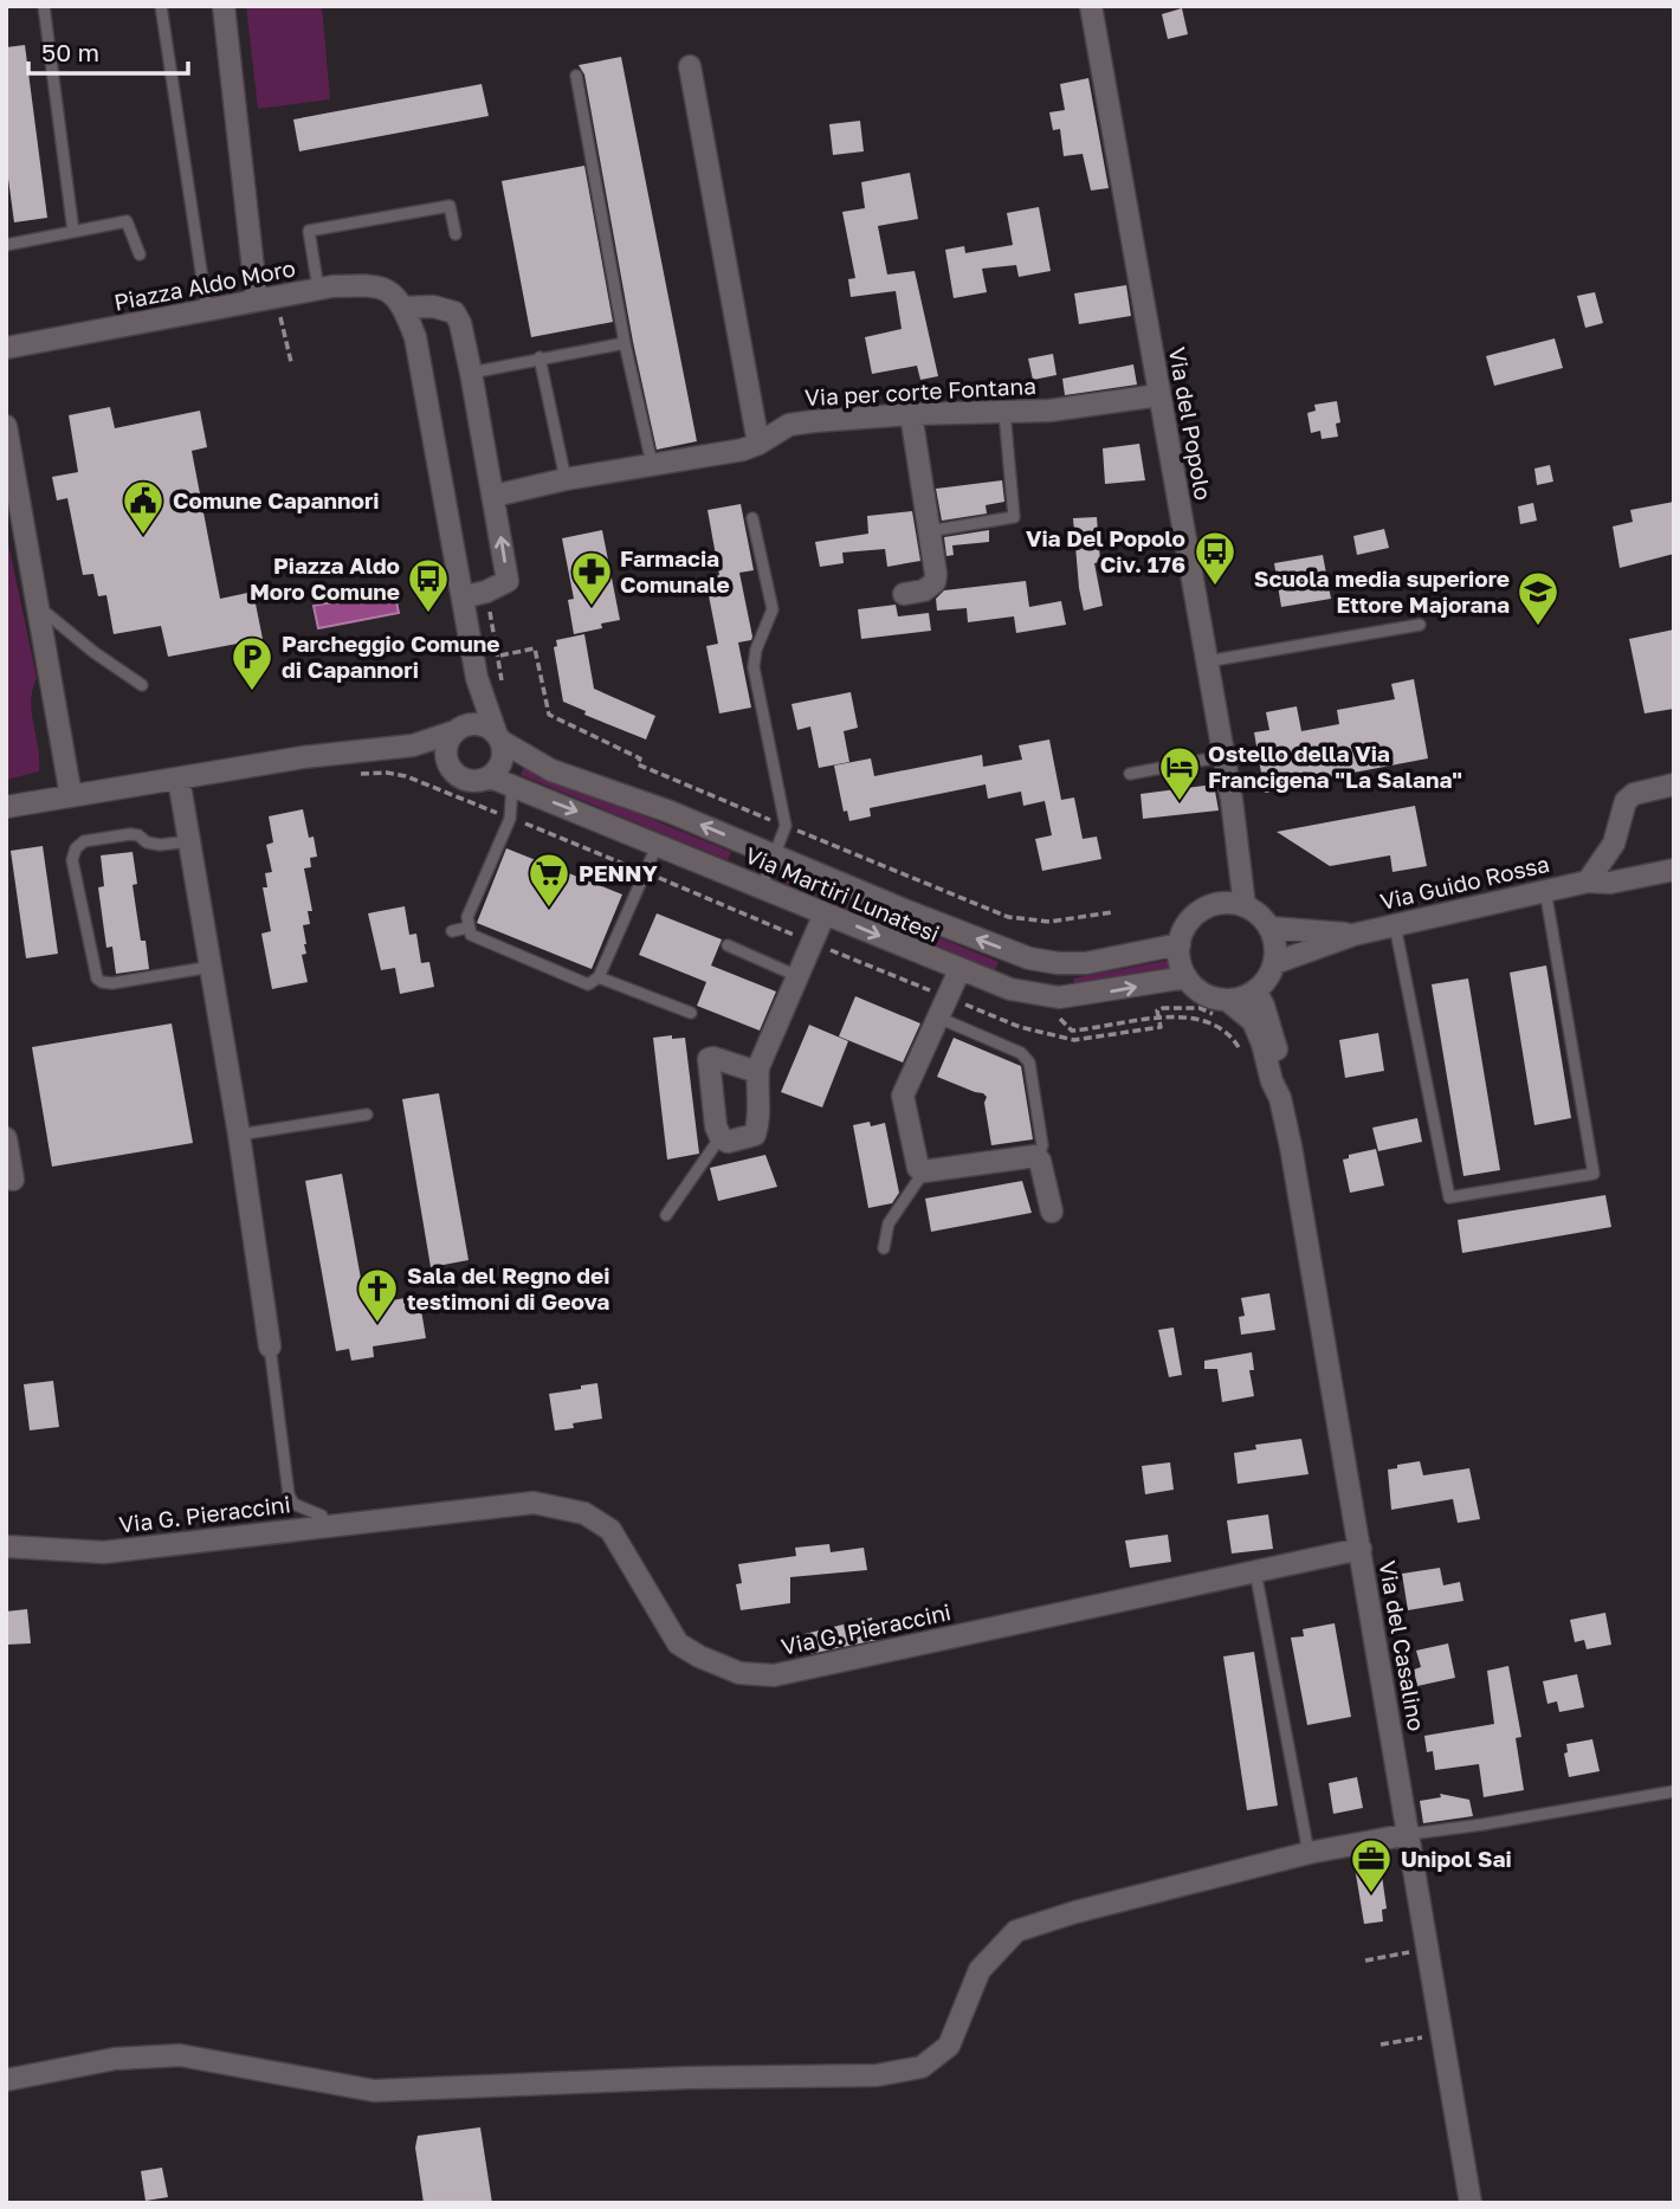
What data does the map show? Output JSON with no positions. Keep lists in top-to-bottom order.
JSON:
{
  "streets": {
    "street": [
      "Piazza Aldo Moro",
      "Via per corte Fontana",
      "Via del Popolo",
      "Via Guido Rossa",
      "Via Martiri Lunatesi",
      "Via G. Pieraccini",
      "Via del Casalino"
    ]
  },
  "crossings": [
    ["Via per corte Fontana", "Via del Popolo"],
    ["Via del Popolo", "Via Guido Rossa"],
    ["Via del Popolo", "Via Martiri Lunatesi"],
    ["Via del Popolo", "Via del Casalino"],
    ["Via Guido Rossa", "Via Martiri Lunatesi"],
    ["Via Guido Rossa", "Via del Casalino"],
    ["Via Martiri Lunatesi", "Via del Casalino"],
    ["Via G. Pieraccini", "Via del Casalino"]
  ],
  "places": {
    "public building": ["Comune Capannori"],
    "bus stop": ["Via Del Popolo Civ. 176", "Piazza Aldo Moro Comune"],
    "pharmacy": ["Farmacia Comunale"],
    "school or university": ["Scuola media superiore Ettore Majorana"],
    "parking": ["Parcheggio Comune di Capannori"],
    "hotel": ["Ostello della Via Francigena \"La Salana\""],
    "supermarket": ["PENNY"],
    "church": ["Sala del Regno dei testimoni di Geova"],
    "office": ["Unipol Sai"]
  },
  "scale_bar": "50 m"
}
